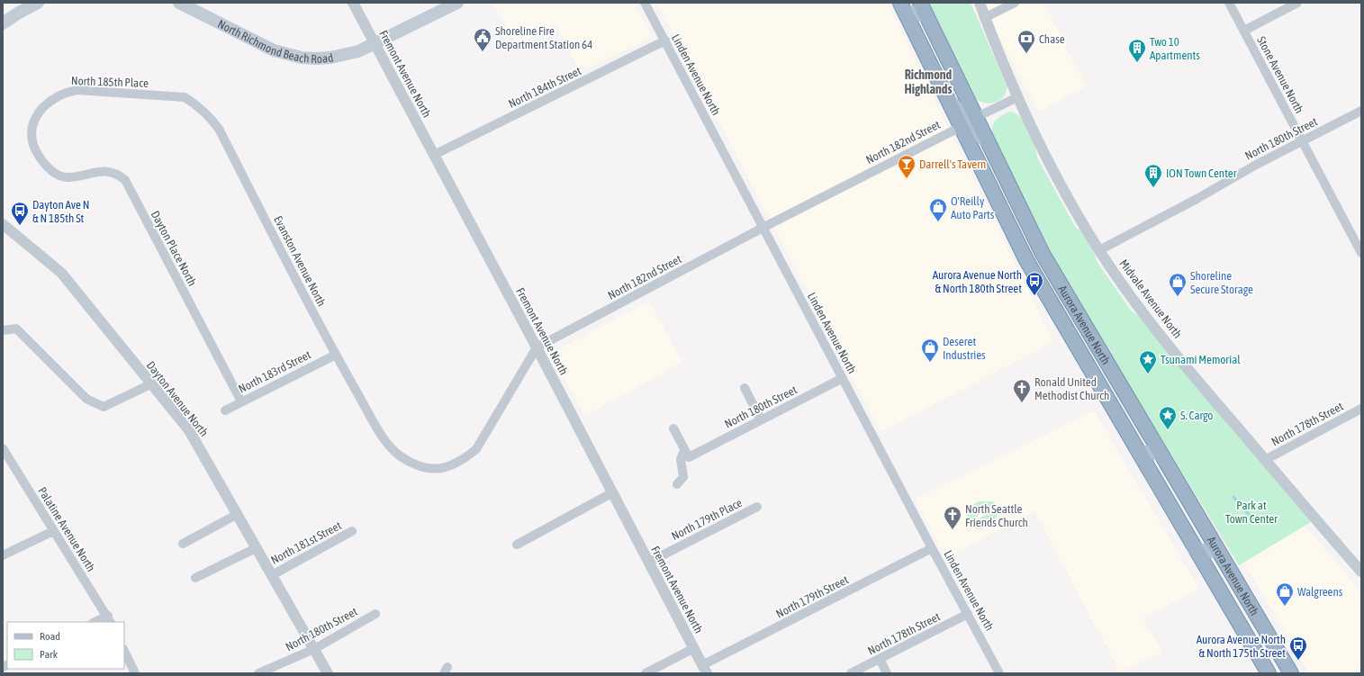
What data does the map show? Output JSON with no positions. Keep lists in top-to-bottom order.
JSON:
{
  "streets": {
    "highway": ["Aurora Avenue North"],
    "main road": ["North Richmond Beach Road"],
    "street": [
      "Fremont Avenue North",
      "Linden Avenue North",
      "Stone Avenue North",
      "North 185th Place",
      "North 184th Street",
      "North 180th Street",
      "North 182nd Street",
      "Dayton Place North",
      "Evanston Avenue North",
      "Midvale Avenue North",
      "North 183rd Street",
      "Dayton Avenue North",
      "North 178th Street",
      "North 179th Place",
      "Palatine Avenue North",
      "North 181st Street",
      "North 179th Street"
    ]
  },
  "crossings": [
    ["North Richmond Beach Road", "Fremont Avenue North"],
    ["Fremont Avenue North", "North 184th Street"],
    ["Fremont Avenue North", "North 182nd Street"],
    ["Fremont Avenue North", "Evanston Avenue North"],
    ["Fremont Avenue North", "North 179th Place"],
    ["Fremont Avenue North", "North 179th Street"],
    ["Linden Avenue North", "North 184th Street"],
    ["Linden Avenue North", "North 180th Street"],
    ["Linden Avenue North", "North 182nd Street"],
    ["Linden Avenue North", "North 178th Street"],
    ["Linden Avenue North", "North 179th Street"],
    ["Stone Avenue North", "North 180th Street"],
    ["North 185th Place", "Dayton Place North"],
    ["North 185th Place", "Evanston Avenue North"],
    ["North 180th Street", "Midvale Avenue North"],
    ["North 180th Street", "Dayton Avenue North"],
    ["North 182nd Street", "Evanston Avenue North"],
    ["North 182nd Street", "Aurora Avenue North"],
    ["Dayton Place North", "North 183rd Street"],
    ["Evanston Avenue North", "North 183rd Street"],
    ["Midvale Avenue North", "North 178th Street"],
    ["Dayton Avenue North", "North 181st Street"]
  ],
  "districts": ["Richmond Highlands"],
  "parks": ["Park at Town Center"],
  "places": {
    "public building": ["Shoreline Fire Department Station 64"],
    "bank": ["Chase"],
    "building": ["Two 10 Apartments", "ION Town Center"],
    "bar": ["Darrell's Tavern"],
    "shop": [
      "O'Reilly Auto Parts",
      "Shoreline Secure Storage",
      "Deseret Industries",
      "Walgreens"
    ],
    "bus stop": ["Dayton Ave N & N 185th St", "Aurora Avenue North & North 180th Street", "Aurora Avenue North & North 175th Street"],
    "place": ["Tsunami Memorial", "S. Cargo"],
    "church": ["Ronald United Methodist Church", "North Seattle Friends Church"]
  },
  "legend": ["Road", "Park"]
}
